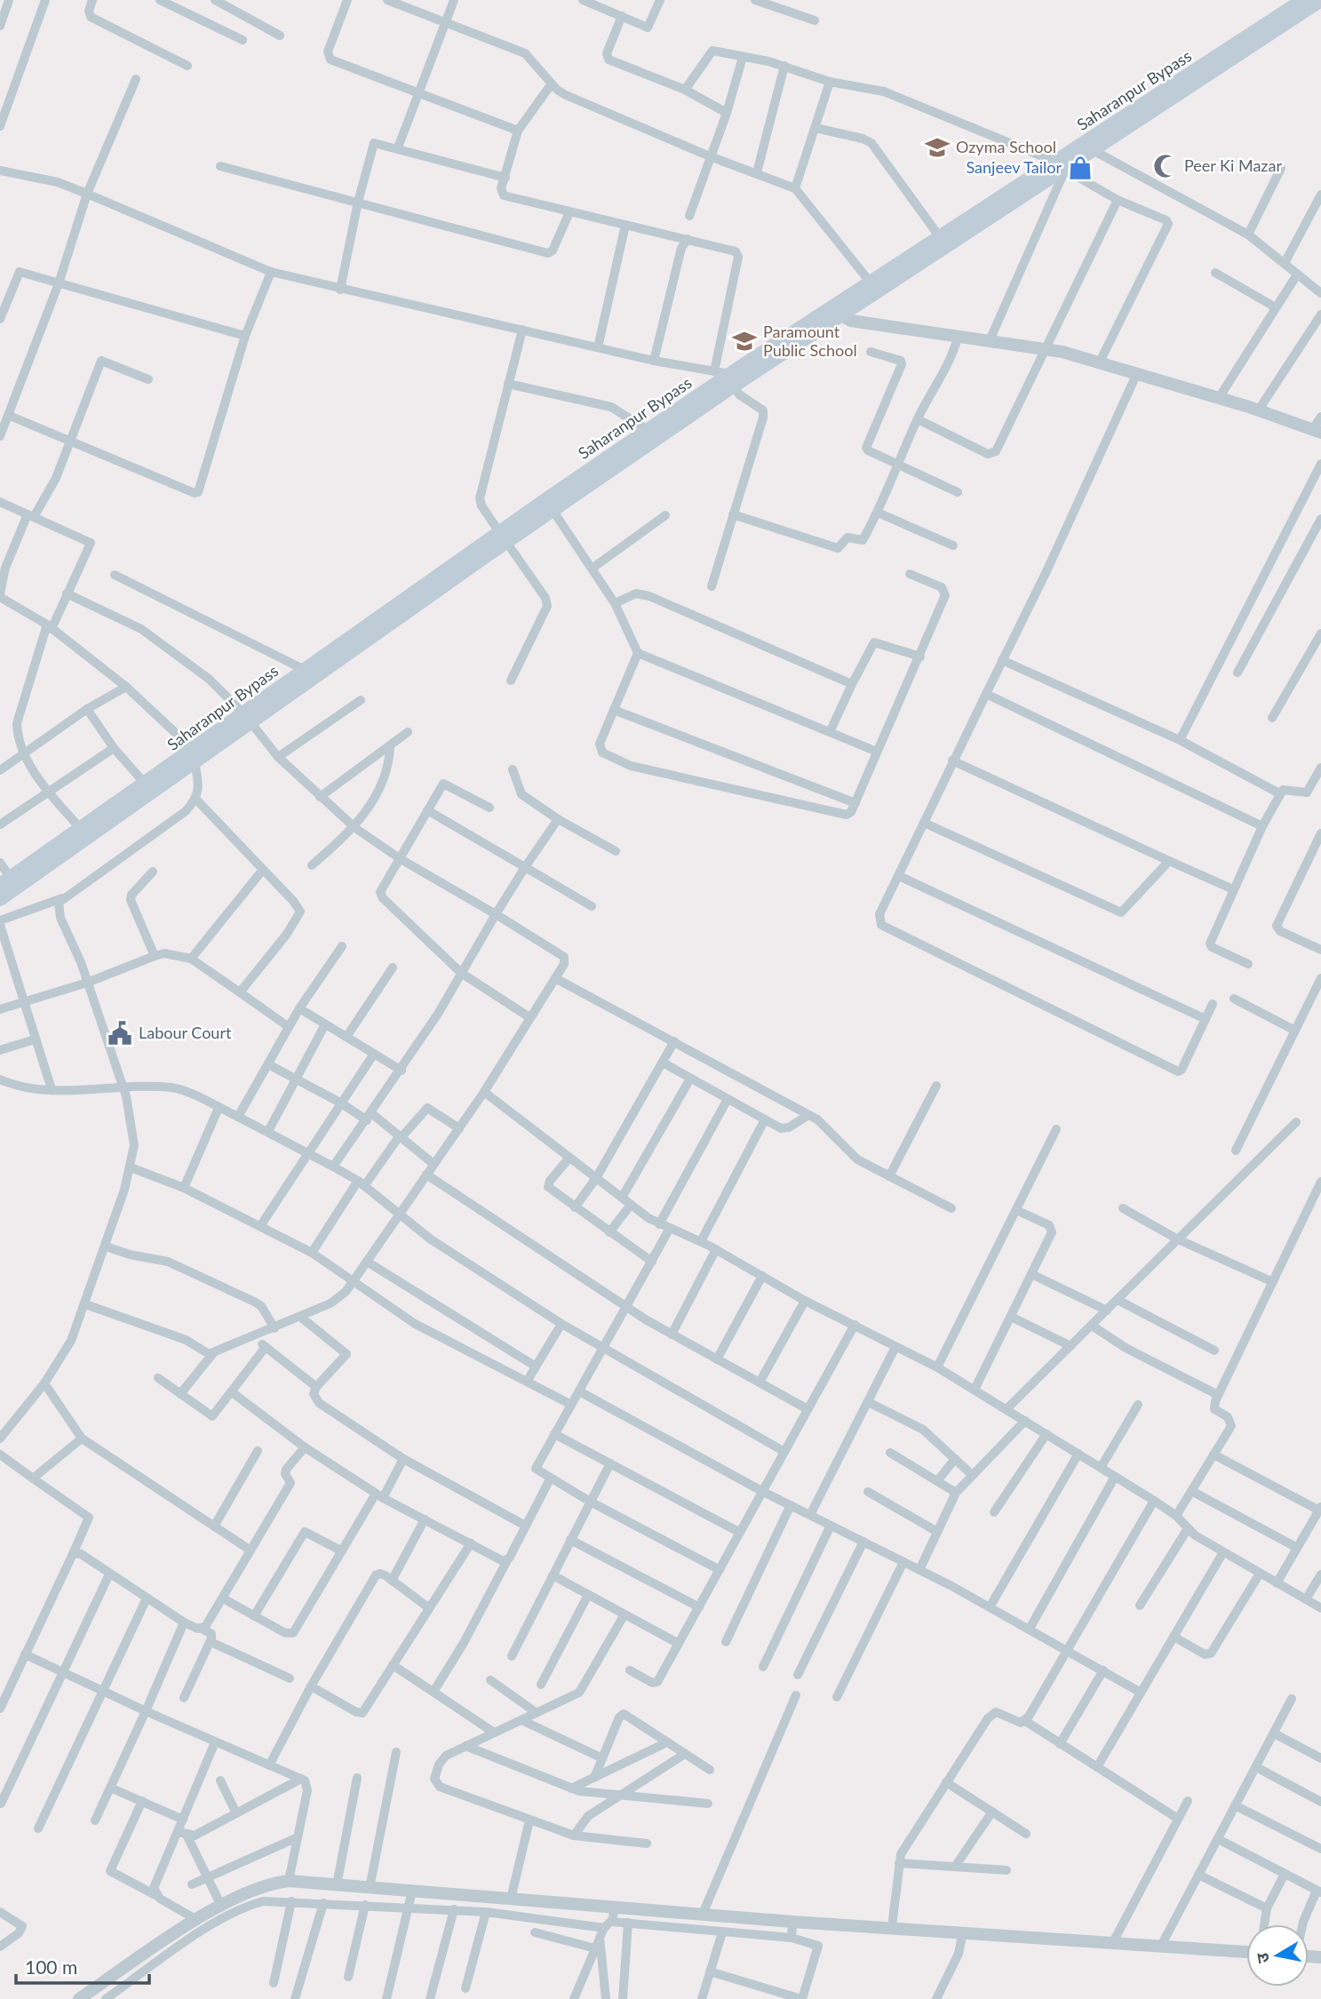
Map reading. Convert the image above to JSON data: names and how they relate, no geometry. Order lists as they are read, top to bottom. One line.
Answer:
{"streets":{"main road":["Saharanpur Bypass"]},"places":{"school or university":["Ozyma School","Paramount Public School"],"mosque":["Peer Ki Mazar"],"shop":["Sanjeev Tailor"],"public building":["Labour Court"]},"scale_bar":"100 m","north":"left"}
